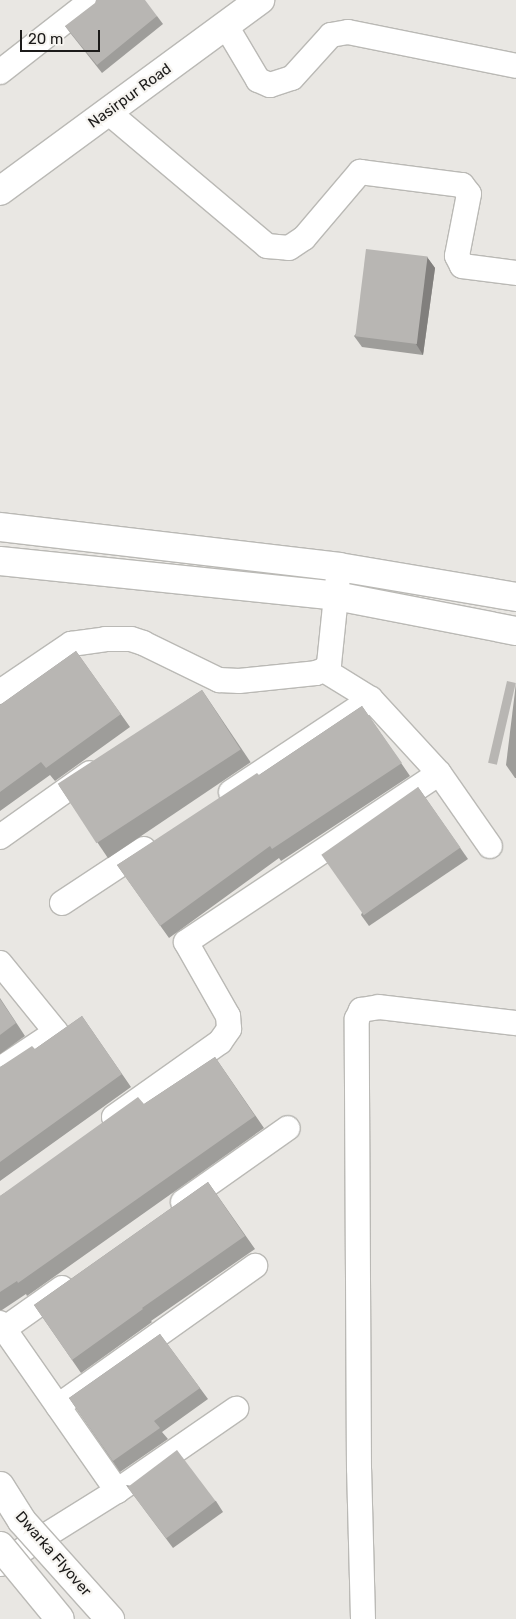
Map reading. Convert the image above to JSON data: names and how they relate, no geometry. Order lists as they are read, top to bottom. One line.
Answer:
{"streets":{"street":["Nasirpur Road","Dwarka Flyover"]},"scale_bar":"20 m"}
